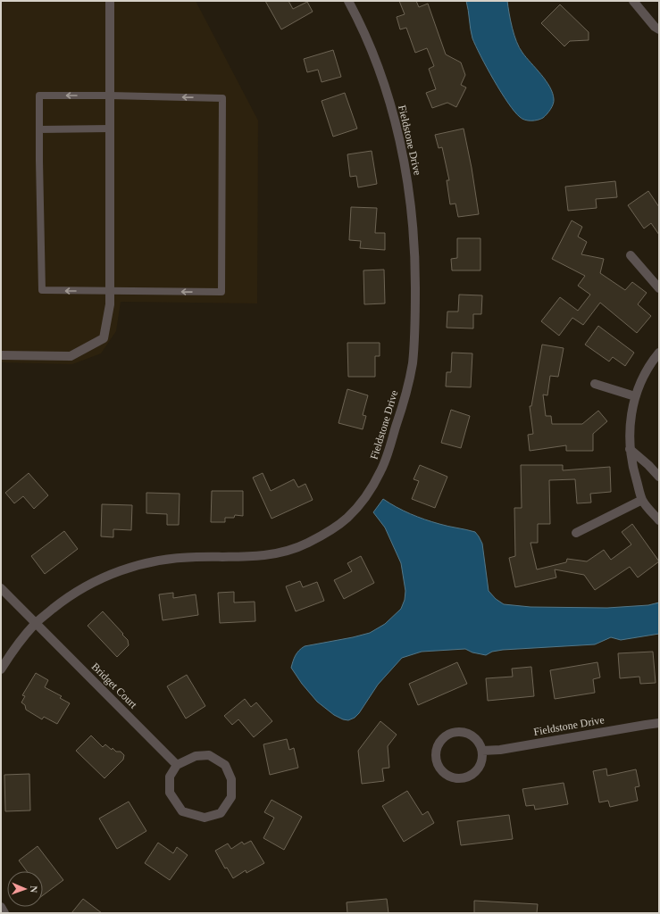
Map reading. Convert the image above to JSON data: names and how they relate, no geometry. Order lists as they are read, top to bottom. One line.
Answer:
{"streets":{"street":["Fieldstone Drive","Bridget Court"]},"crossings":[["Fieldstone Drive","Bridget Court"]],"north":"right"}
